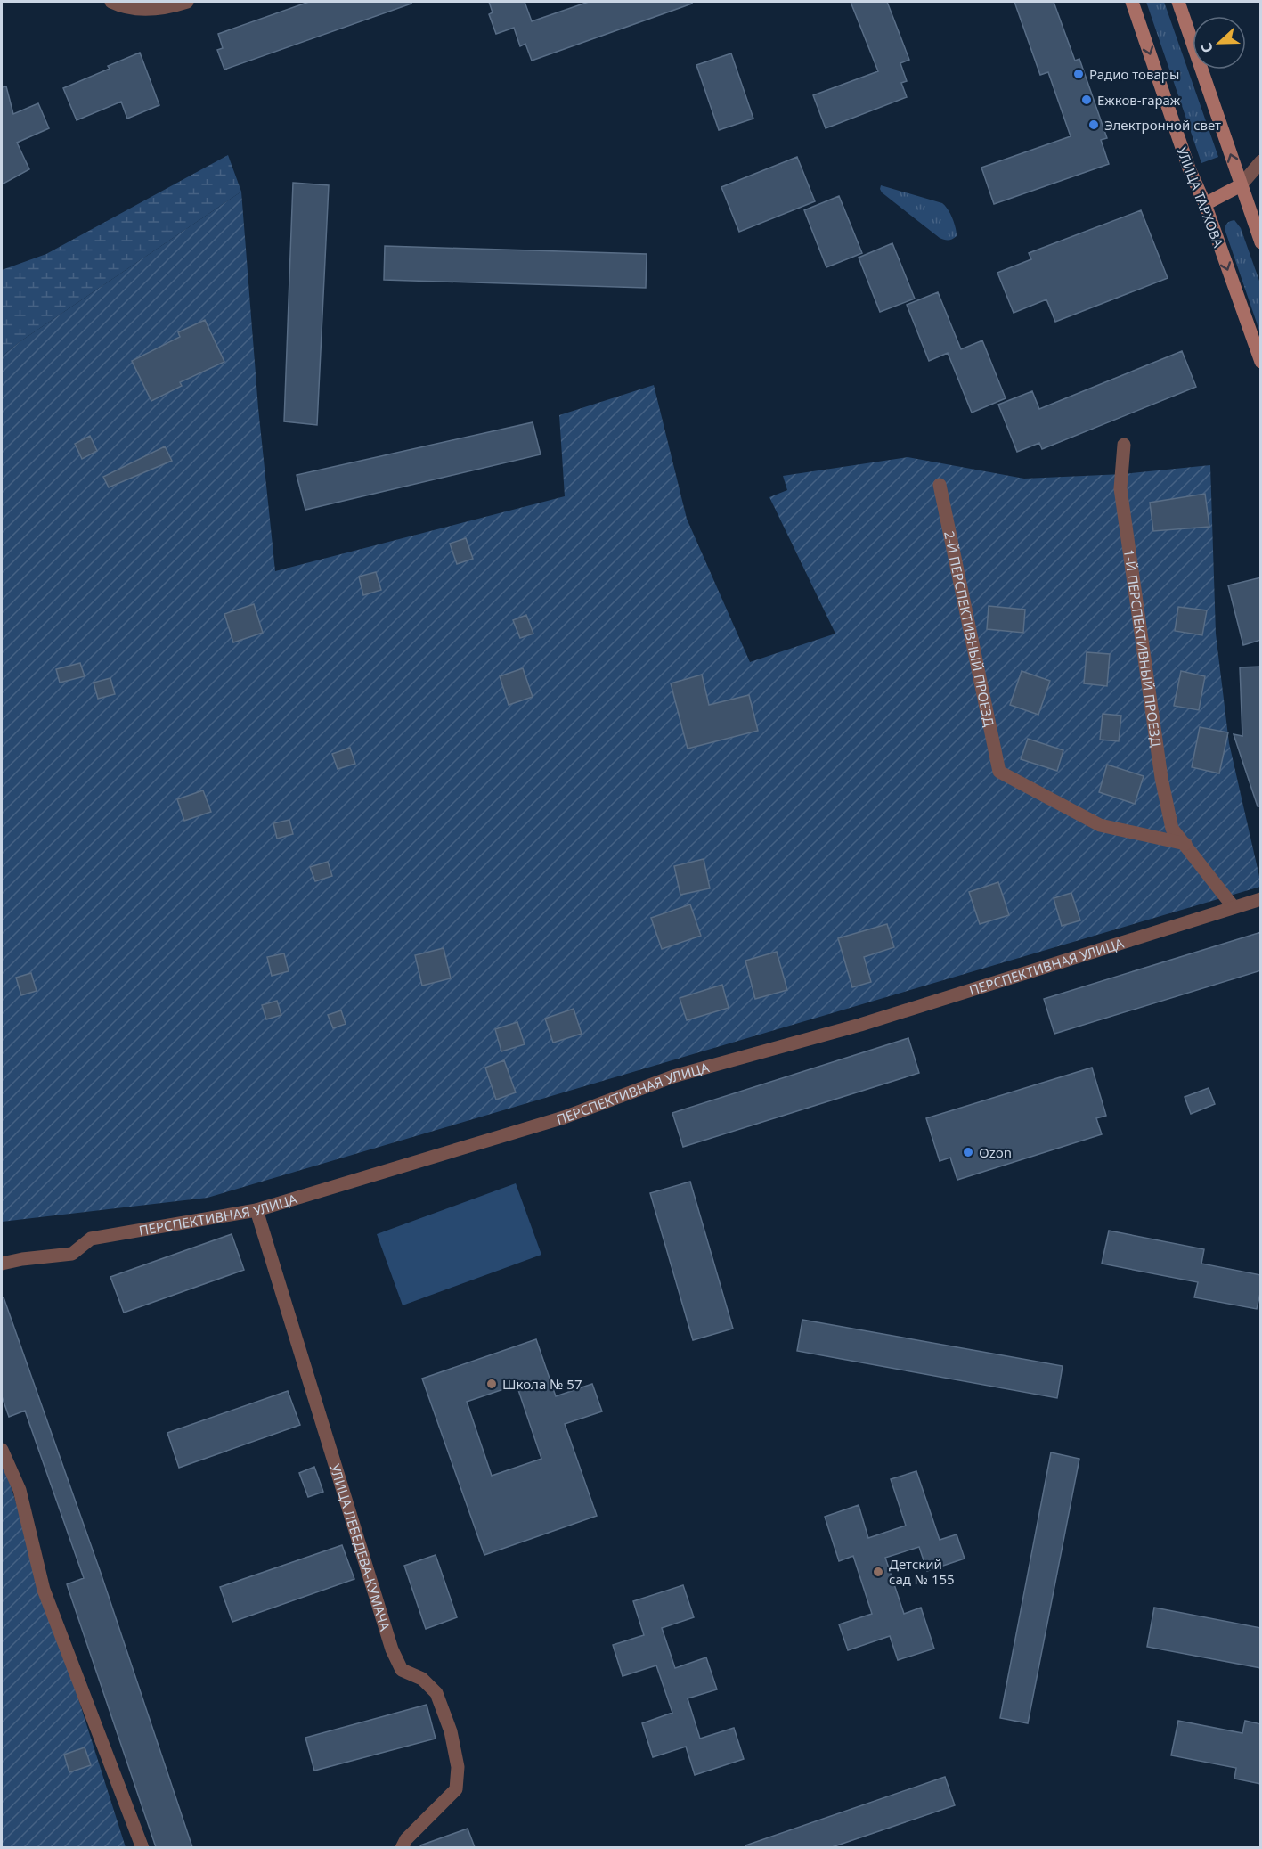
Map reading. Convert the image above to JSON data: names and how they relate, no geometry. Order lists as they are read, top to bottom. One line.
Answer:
{"streets":{"main road":["УЛИЦА ТАРХОВА"],"street":["2-Й ПЕРСПЕКТИВНЫЙ ПРОЕЗД","1-Й ПЕРСПЕКТИВНЫЙ ПРОЕЗД","ПЕРСПЕКТИВНАЯ УЛИЦА","УЛИЦА ЛЕБЕДЕВА-КУМАЧА"]},"crossings":[["2-Й ПЕРСПЕКТИВНЫЙ ПРОЕЗД","1-Й ПЕРСПЕКТИВНЫЙ ПРОЕЗД"],["1-Й ПЕРСПЕКТИВНЫЙ ПРОЕЗД","ПЕРСПЕКТИВНАЯ УЛИЦА"],["ПЕРСПЕКТИВНАЯ УЛИЦА","УЛИЦА ЛЕБЕДЕВА-КУМАЧА"]],"places":["Радио товары","Ежков-гараж","Электронной свет","Ozon","Школа № 57","Детский сад № 155"],"north":"left"}
